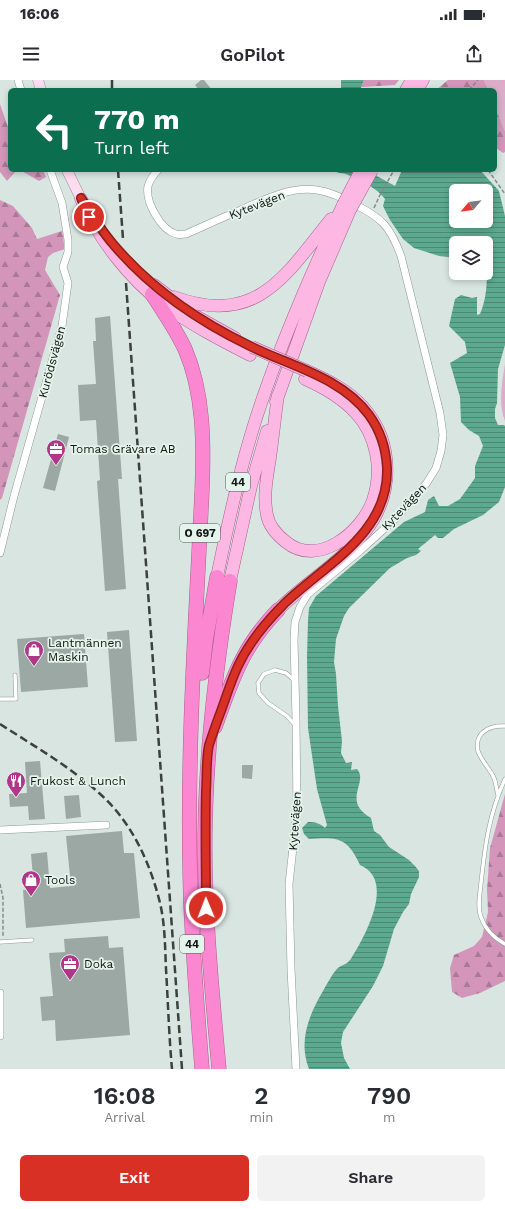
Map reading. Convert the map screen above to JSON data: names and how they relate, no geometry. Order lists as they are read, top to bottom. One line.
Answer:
{"streets":{"highway":["44","O 697"],"street":["Kytevägen","Kurödsvägen"]},"crossings":[["44","O 697"]],"places":{"office":["Tomas Grävare AB","Doka"],"shop":["Lantmännen Maskin","Tools"],"restaurant":["Frukost & Lunch"]},"north":"bottom left","page":{"status":"16:06","header":"GoPilot","turn":["770 m","Turn left"],"eta":["16:08","Arrival","2","min","790","m"],"buttons":["Exit","Share"]}}
